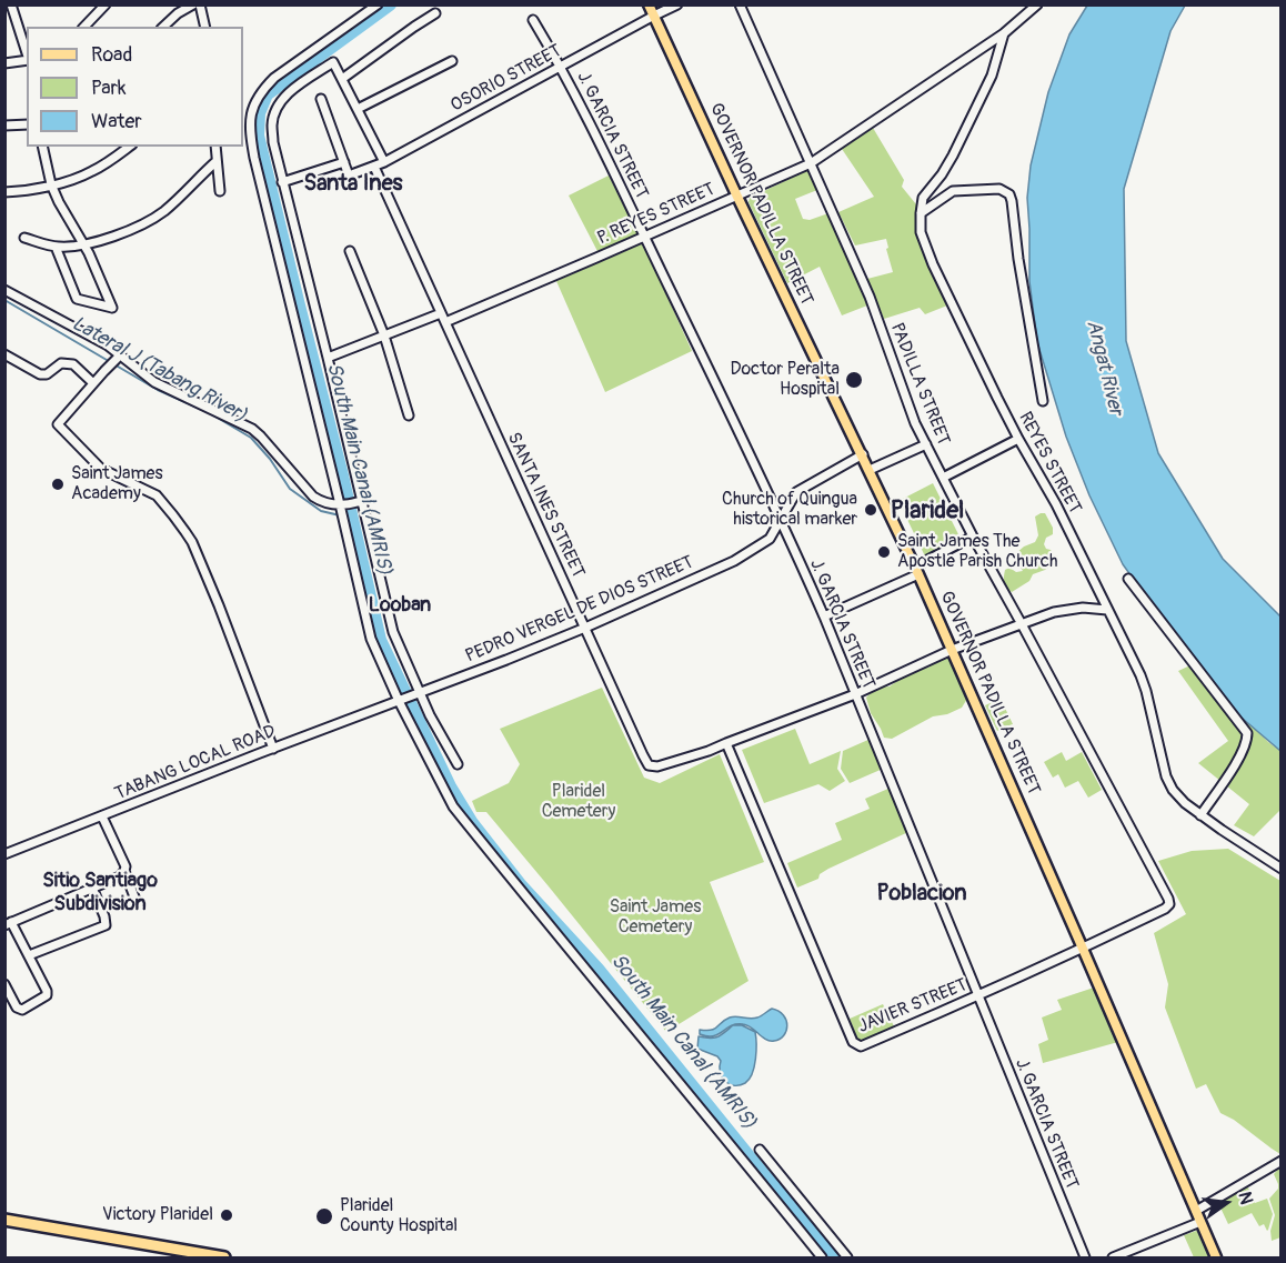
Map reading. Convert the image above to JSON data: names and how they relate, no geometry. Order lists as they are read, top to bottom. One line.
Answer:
{"streets":{"main road":["GOVERNOR PADILLA STREET"],"street":["OSORIO STREET","J. GARCIA STREET","P. REYES STREET","PADILLA STREET","REYES STREET","SANTA INES STREET","PEDRO VERGEL DE DIOS STREET","TABANG LOCAL ROAD","JAVIER STREET"]},"crossings":[["OSORIO STREET","J. GARCIA STREET"],["OSORIO STREET","GOVERNOR PADILLA STREET"],["OSORIO STREET","SANTA INES STREET"],["J. GARCIA STREET","P. REYES STREET"],["J. GARCIA STREET","SANTA INES STREET"],["J. GARCIA STREET","PEDRO VERGEL DE DIOS STREET"],["J. GARCIA STREET","JAVIER STREET"],["GOVERNOR PADILLA STREET","P. REYES STREET"],["GOVERNOR PADILLA STREET","SANTA INES STREET"],["GOVERNOR PADILLA STREET","PEDRO VERGEL DE DIOS STREET"],["GOVERNOR PADILLA STREET","JAVIER STREET"],["P. REYES STREET","PADILLA STREET"],["P. REYES STREET","SANTA INES STREET"],["PADILLA STREET","SANTA INES STREET"],["PADILLA STREET","JAVIER STREET"],["REYES STREET","SANTA INES STREET"],["SANTA INES STREET","PEDRO VERGEL DE DIOS STREET"],["SANTA INES STREET","JAVIER STREET"],["PEDRO VERGEL DE DIOS STREET","TABANG LOCAL ROAD"]],"districts":["Santa Ines","Plaridel","Looban","Sitio Santiago Subdivision","Poblacion"],"water":["Angat River","Lateral J (Tabang River)","South Main Canal (AMRIS)"],"parks":["Plaridel Cemetery","Saint James Cemetery"],"places":["Doctor Peralta Hospital","Saint James Academy","Church of Quingua historical marker","Saint James The Apostle Parish Church","Victory Plaridel","Plaridel County Hospital"],"legend":["Road","Park","Water"],"north":"right"}
